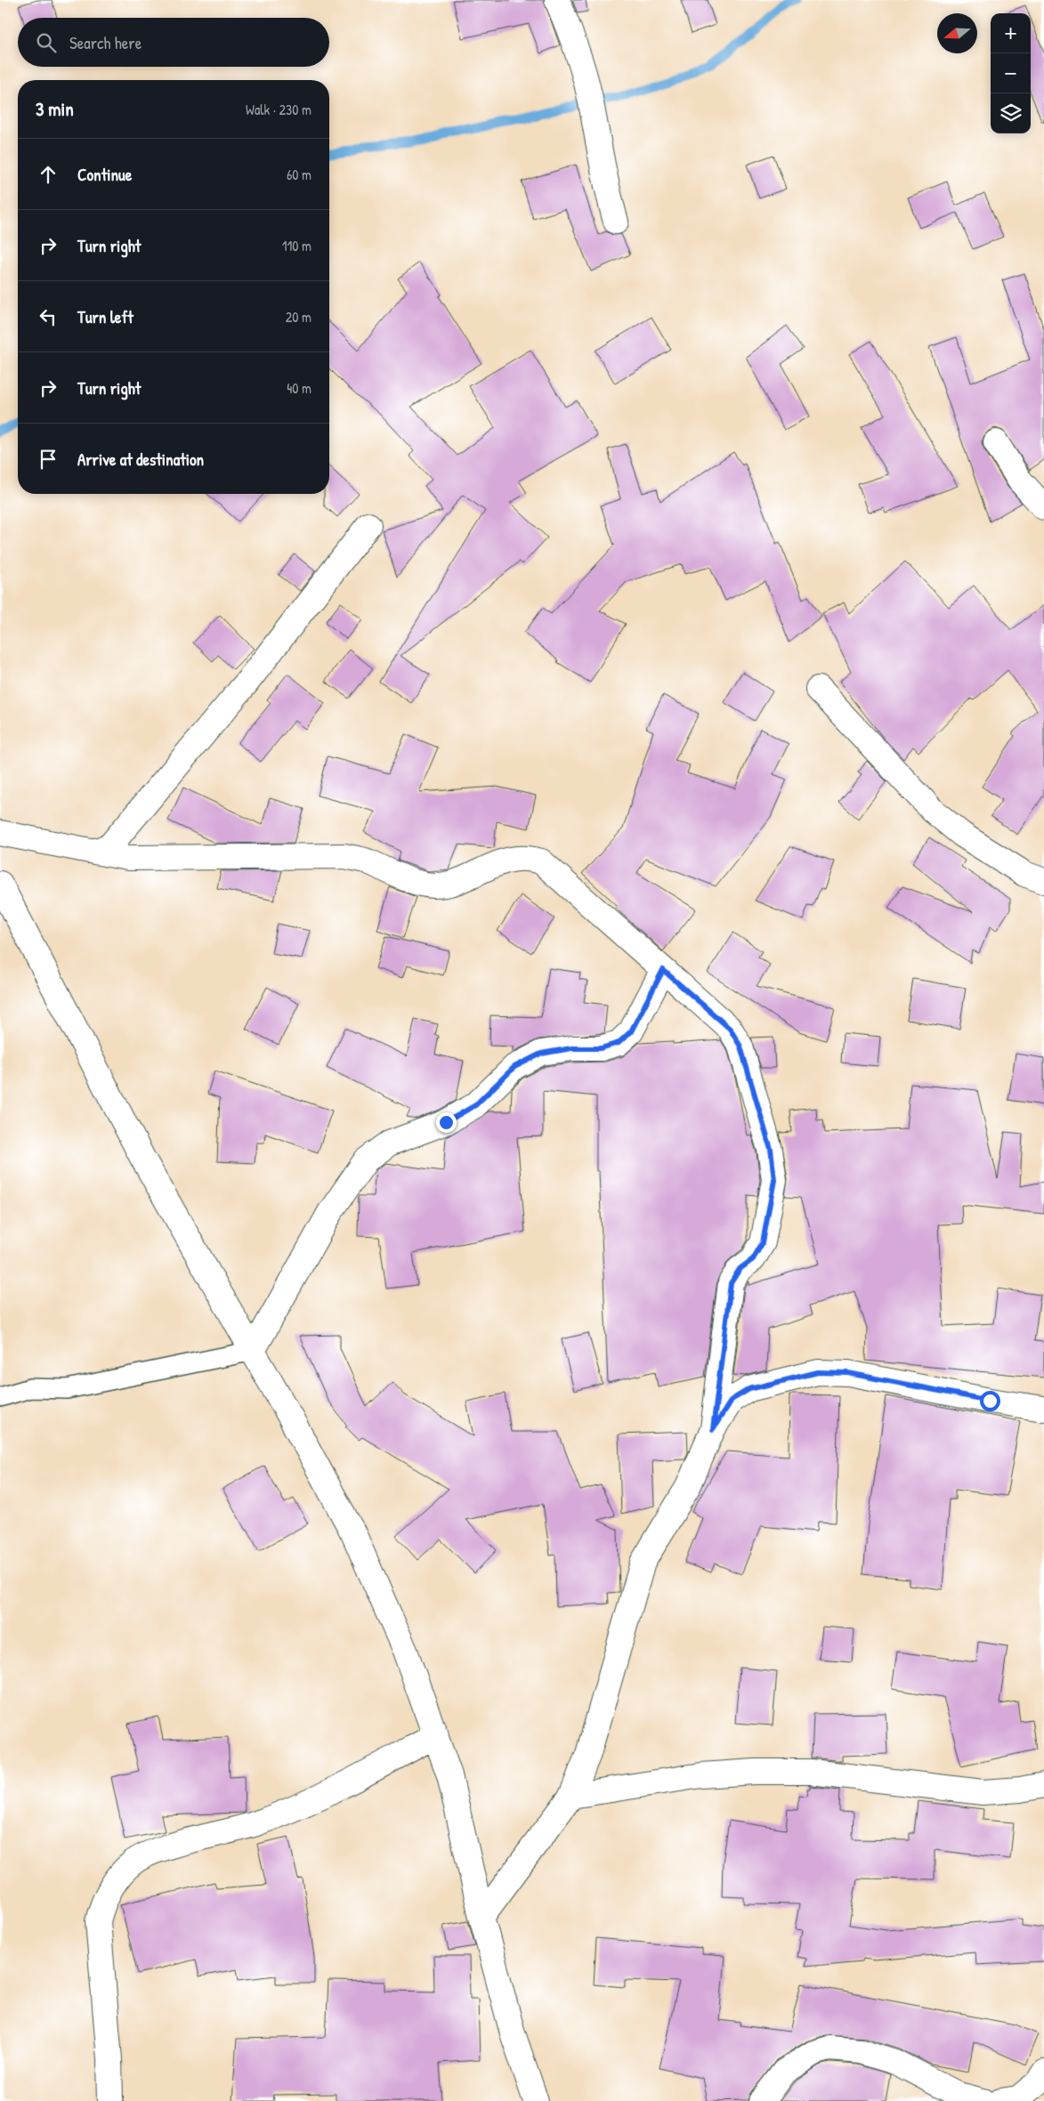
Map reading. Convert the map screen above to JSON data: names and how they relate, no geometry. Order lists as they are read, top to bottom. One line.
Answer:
{"north":"left","page":{"map_buttons":["+","−"],"search":"Search here","heading":["3 min","Walk · 230 m"],"list":[["Continue","60 m"],["Turn right","110 m"],["Turn left","20 m"],["Turn right","40 m"],"Arrive at destination"]}}
